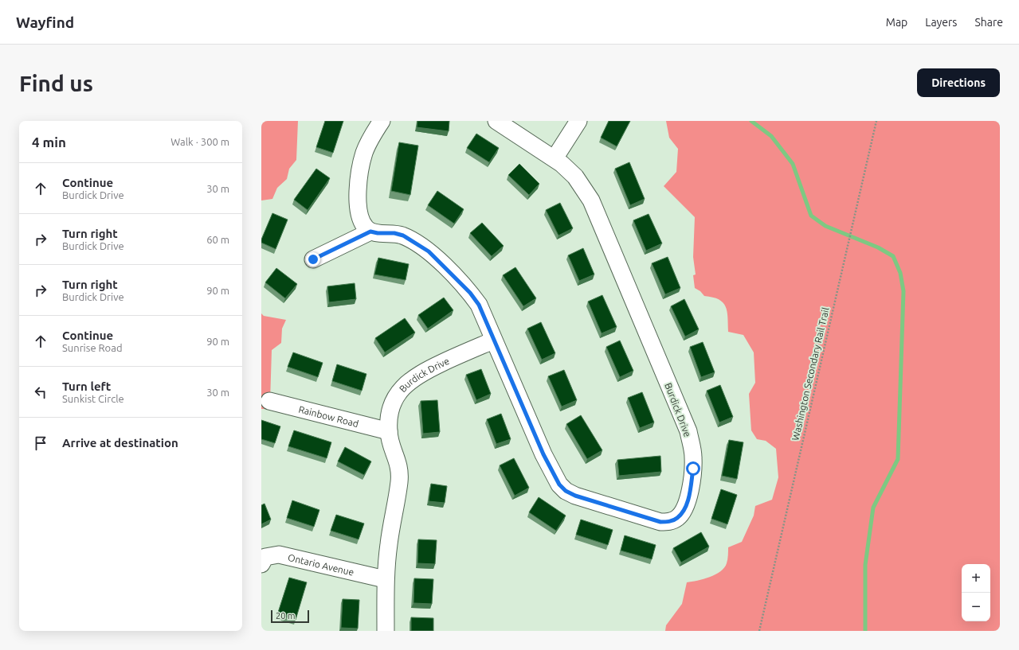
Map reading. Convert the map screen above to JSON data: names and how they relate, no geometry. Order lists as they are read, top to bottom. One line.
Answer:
{"streets":{"street":["Burdick Drive","Rainbow Road","Ontario Avenue"],"path":["Washington Secondary Rail Trail"]},"crossings":[["Burdick Drive","Rainbow Road"],["Burdick Drive","Ontario Avenue"]],"scale_bar":"20 m","page":{"header":"Wayfind","nav":["Map","Layers","Share"],"buttons":"Directions","title":"Find us","heading":["4 min","Walk · 300 m"],"list":[["Continue","Burdick Drive","30 m"],["Turn right","Burdick Drive","60 m"],["Turn right","Burdick Drive","90 m"],["Continue","Sunrise Road","90 m"],["Turn left","Sunkist Circle","30 m"],"Arrive at destination"],"map_buttons":["+","−"],"scale":"20 m"}}
